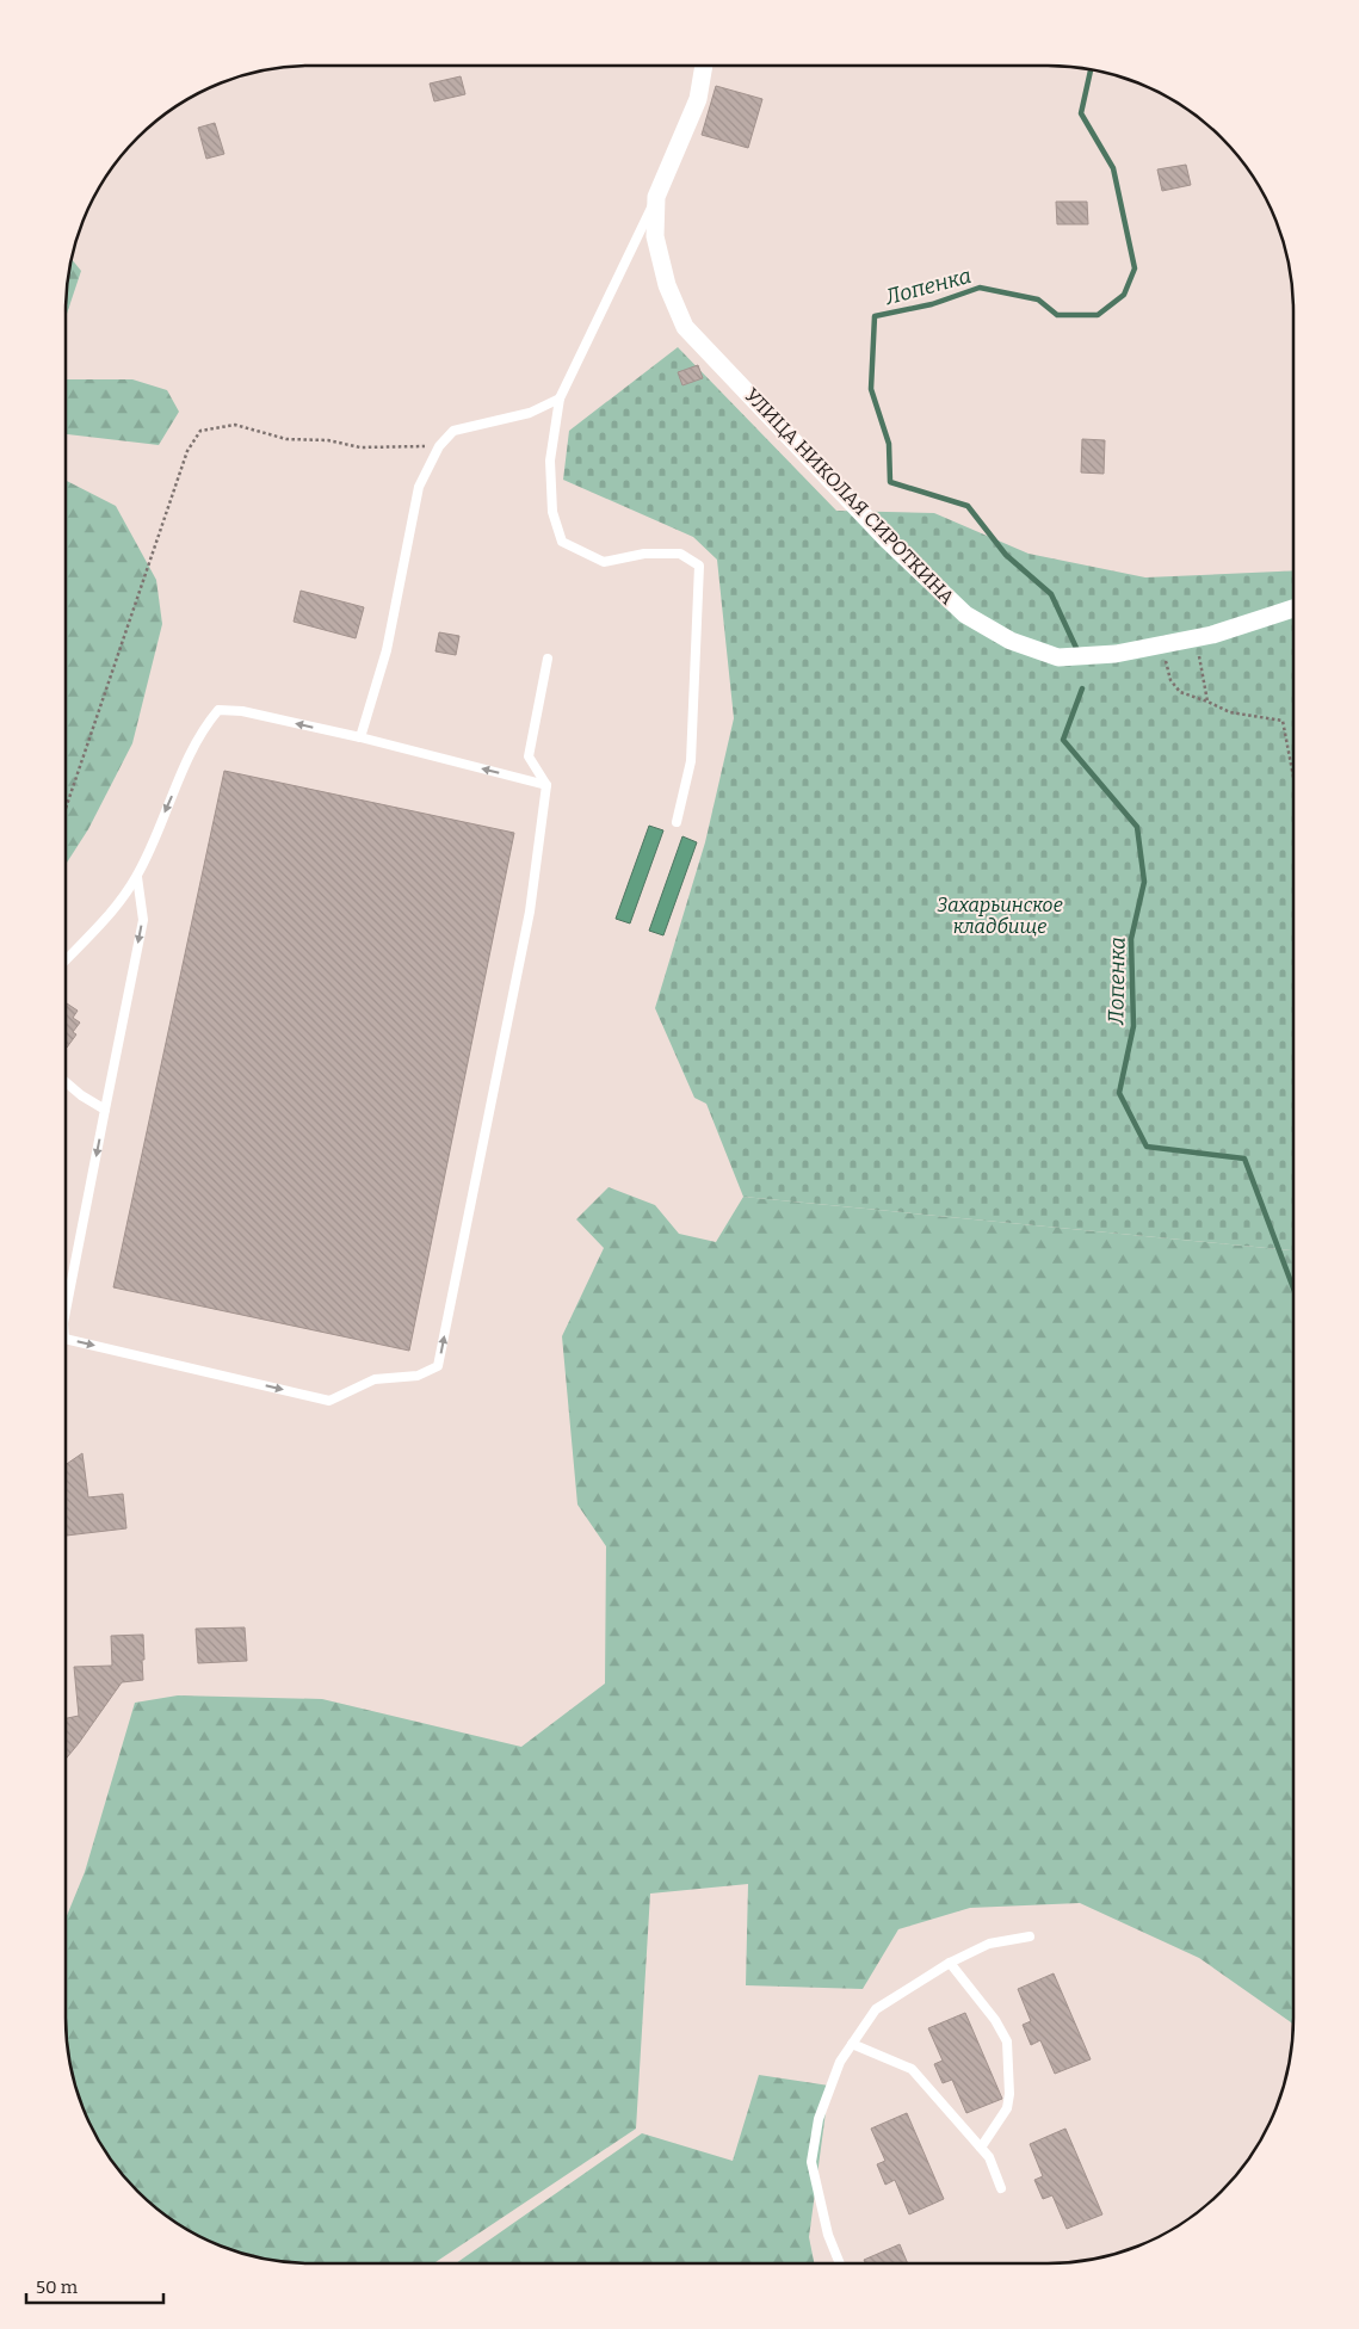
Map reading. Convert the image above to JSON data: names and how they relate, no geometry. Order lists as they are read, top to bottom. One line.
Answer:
{"streets":{"street":["УЛИЦА НИКОЛАЯ СИРОТКИНА"]},"water":["Лопенка"],"parks":["Захарьинское кладбище"],"scale_bar":"50 m"}
